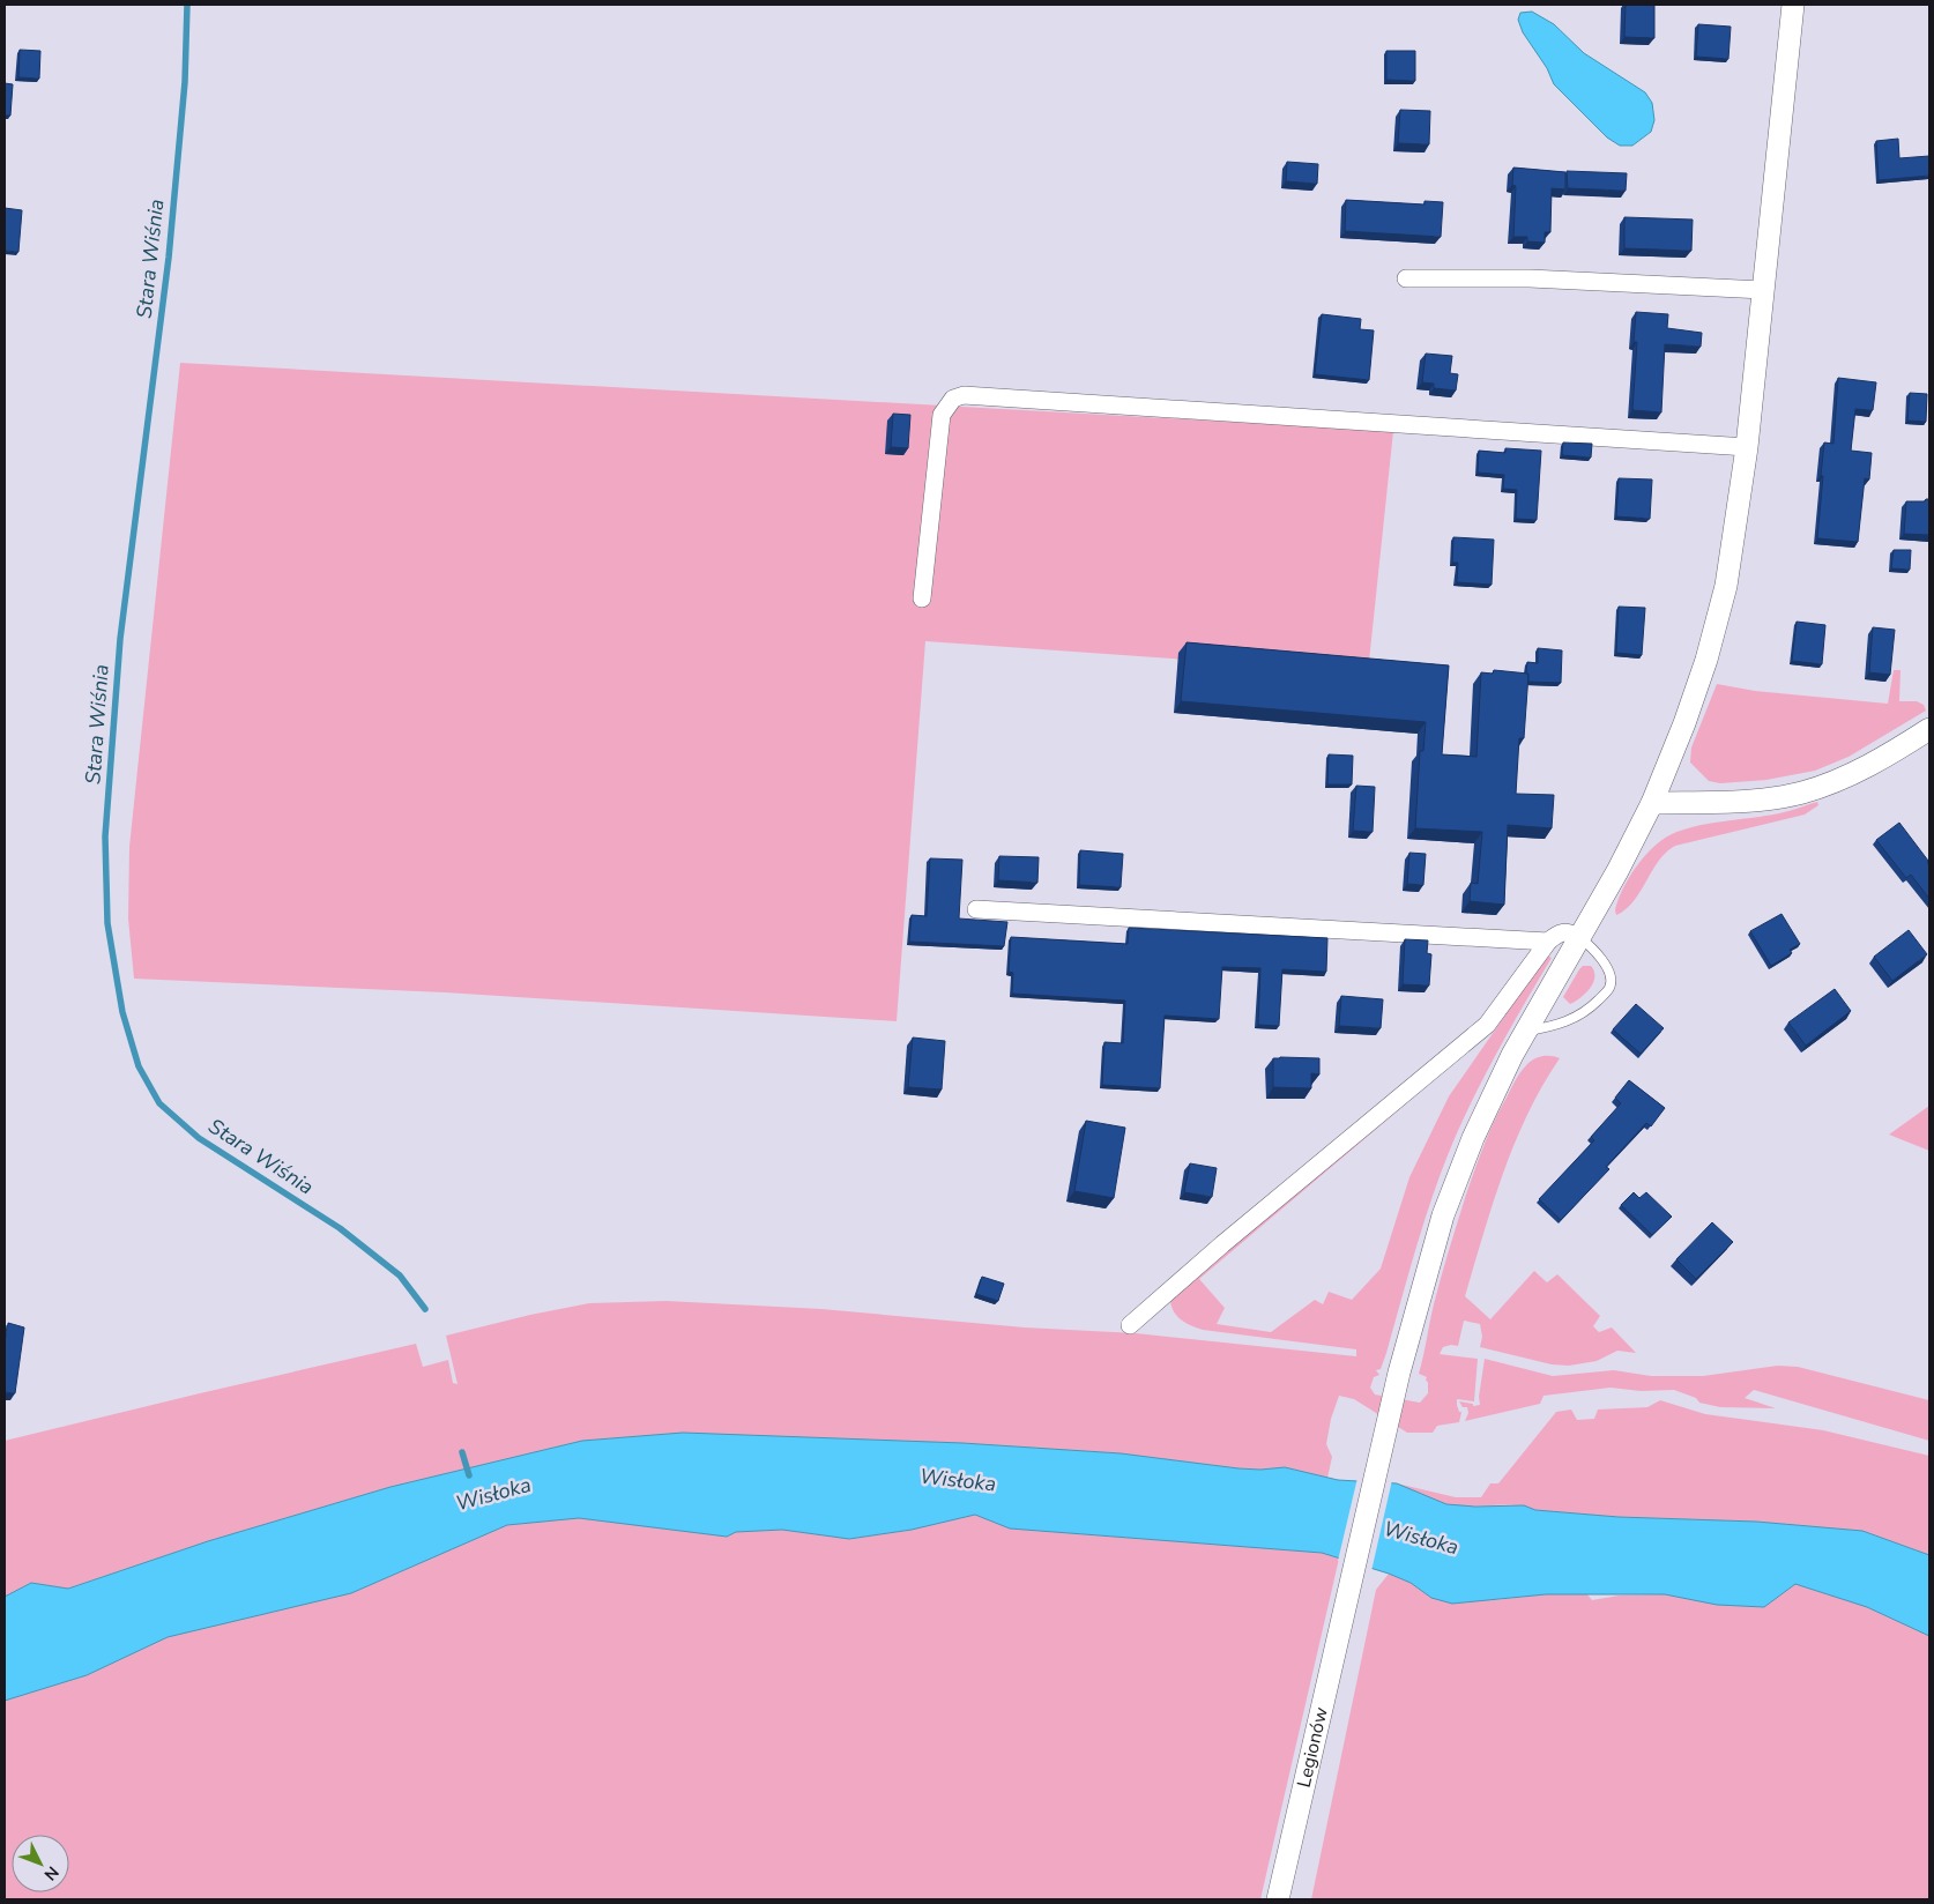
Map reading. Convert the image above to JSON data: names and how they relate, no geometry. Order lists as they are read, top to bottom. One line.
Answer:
{"streets":{"street":["Legionów"]},"water":["Stara Wiśnia","Wisłoka"],"north":"bottom right"}
